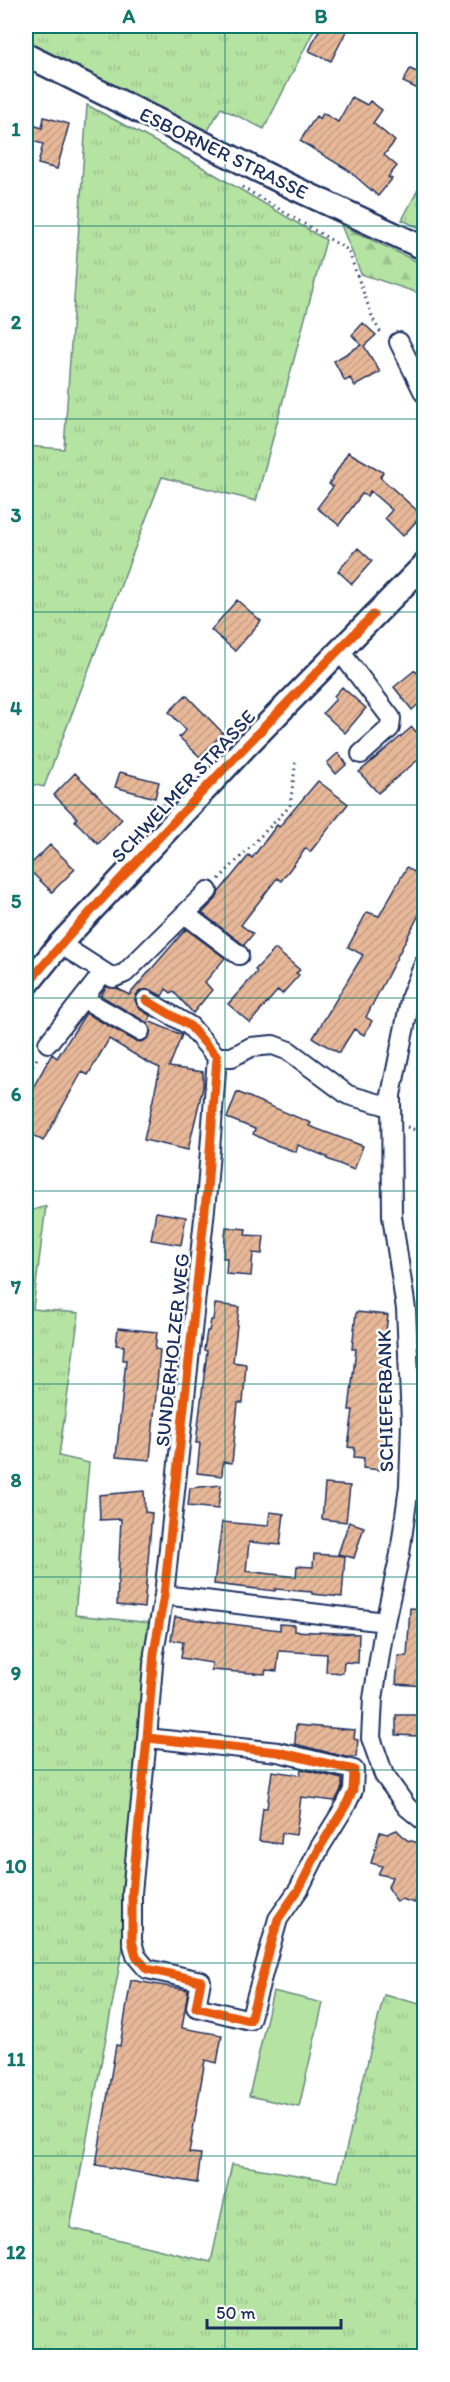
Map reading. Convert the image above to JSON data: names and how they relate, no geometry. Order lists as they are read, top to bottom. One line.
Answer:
{"streets":{"main road":["ESBORNER STRASSE","SCHWELMER STRASSE"],"street":["SUNDERHOLZER WEG","SCHIEFERBANK"]},"scale_bar":"50 m","grid":{"columns":["A","B"],"rows":["1","2","3","4","5","6","7","8","9","10","11","12"]}}
